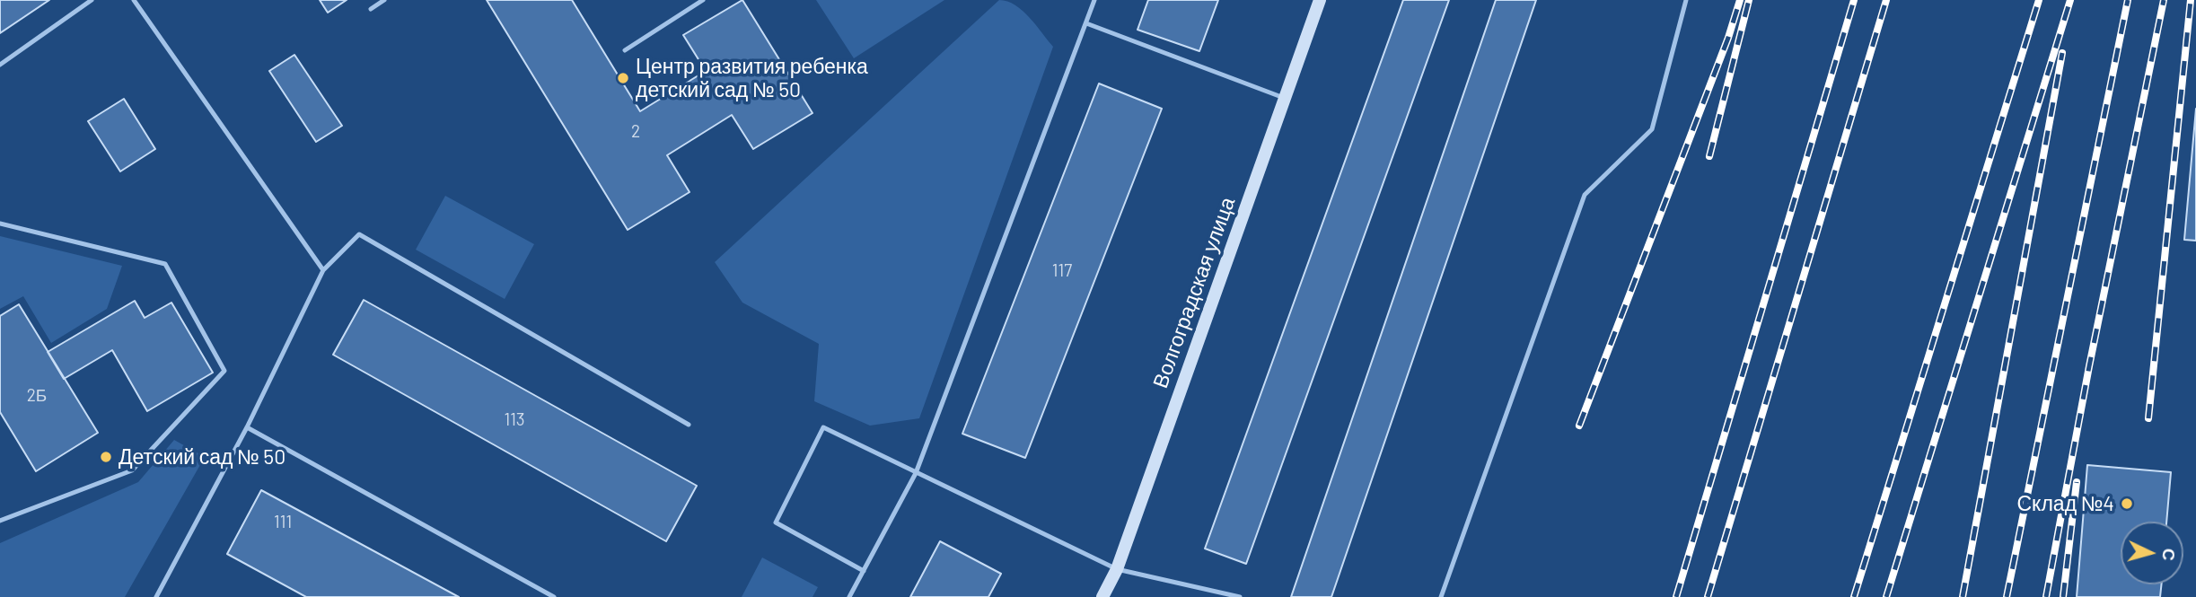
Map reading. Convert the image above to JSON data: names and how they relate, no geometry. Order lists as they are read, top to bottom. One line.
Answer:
{"streets":{"street":["Волгоградская улица"]},"places":["Центр развития ребенка детский сад № 50","Детский сад № 50","Склад №4"],"house_numbers":["2","117","2Б","113","111"],"north":"right"}
